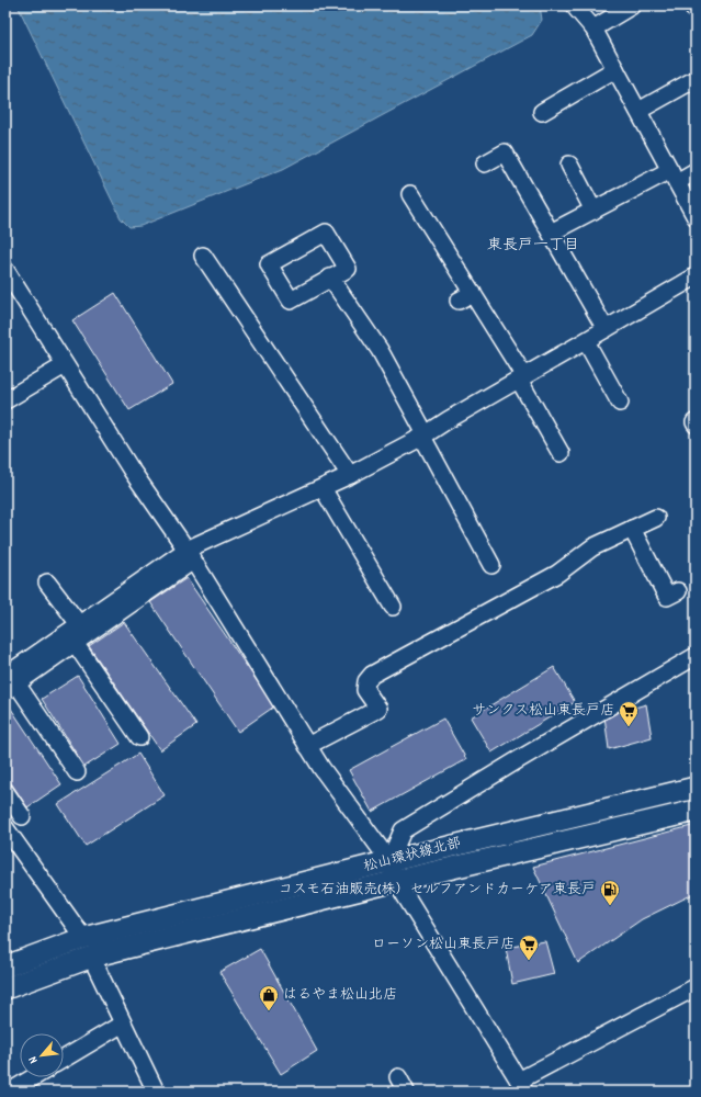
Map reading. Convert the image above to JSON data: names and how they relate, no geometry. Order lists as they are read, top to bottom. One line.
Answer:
{"streets":{"street":["松山環状線北部"]},"districts":["東長戸一丁目"],"places":{"supermarket":["サンクス松山東長戸店","ローソン松山東長戸店"],"fuel station":["コスモ石油販売(株）セルフアンドカーケア東長戸"],"shop":["はるやま松山北店"]},"north":"bottom left"}
